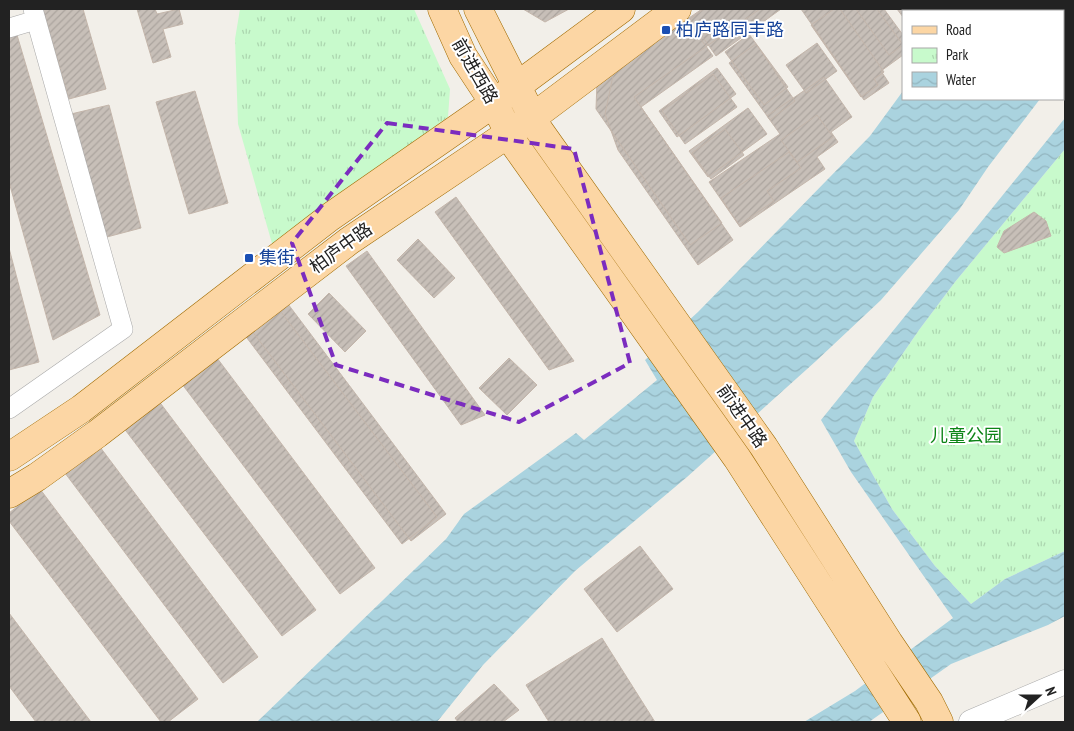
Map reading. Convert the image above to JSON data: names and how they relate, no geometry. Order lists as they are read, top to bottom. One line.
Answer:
{"streets":{"main road":["前进西路","柏庐中路","前进中路"]},"crossings":[["前进西路","柏庐中路"],["前进西路","前进中路"],["柏庐中路","前进中路"]],"parks":["儿童公园"],"places":{"transit":["柏庐路同丰路","集街"]},"legend":["Road","Park","Water"],"north":"right"}
